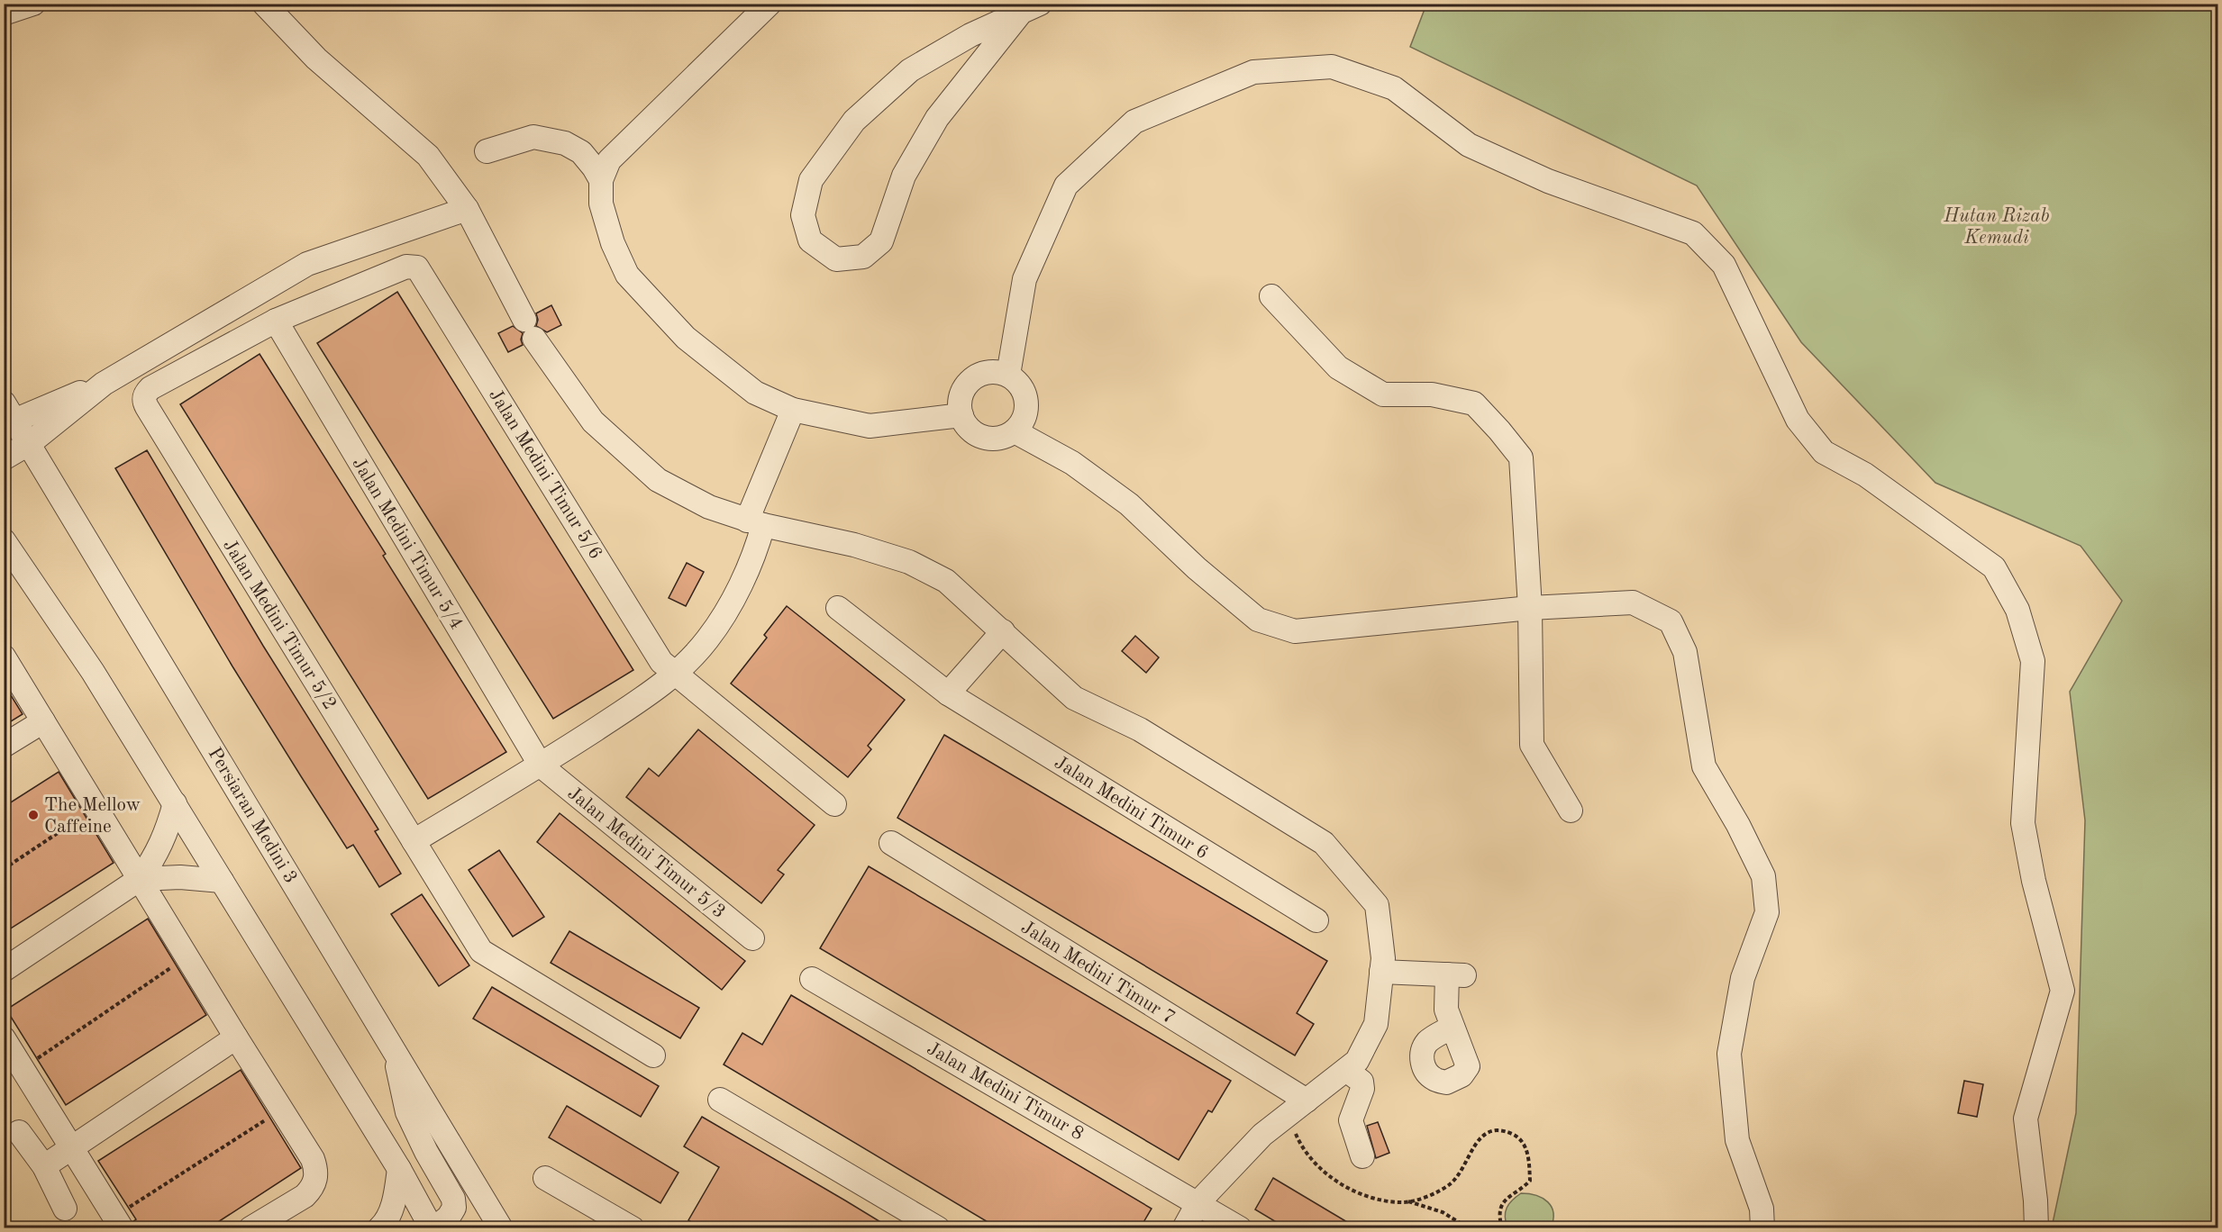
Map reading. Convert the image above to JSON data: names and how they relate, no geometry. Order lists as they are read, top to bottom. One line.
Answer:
{"streets":{"street":["Jalan Medini Timur 5/6","Jalan Medini Timur 5/4","Jalan Medini Timur 5/2","Jalan Medini Timur 6","Persiaran Medini 3","Jalan Medini Timur 5/3","Jalan Medini Timur 7","Jalan Medini Timur 8"]},"crossings":[["Jalan Medini Timur 5/6","Jalan Medini Timur 5/4"],["Jalan Medini Timur 5/6","Jalan Medini Timur 5/2"],["Jalan Medini Timur 5/4","Jalan Medini Timur 5/2"],["Jalan Medini Timur 5/4","Jalan Medini Timur 5/3"]],"parks":["Hutan Rizab Kemudi"],"places":["The Mellow Caffeine"]}
